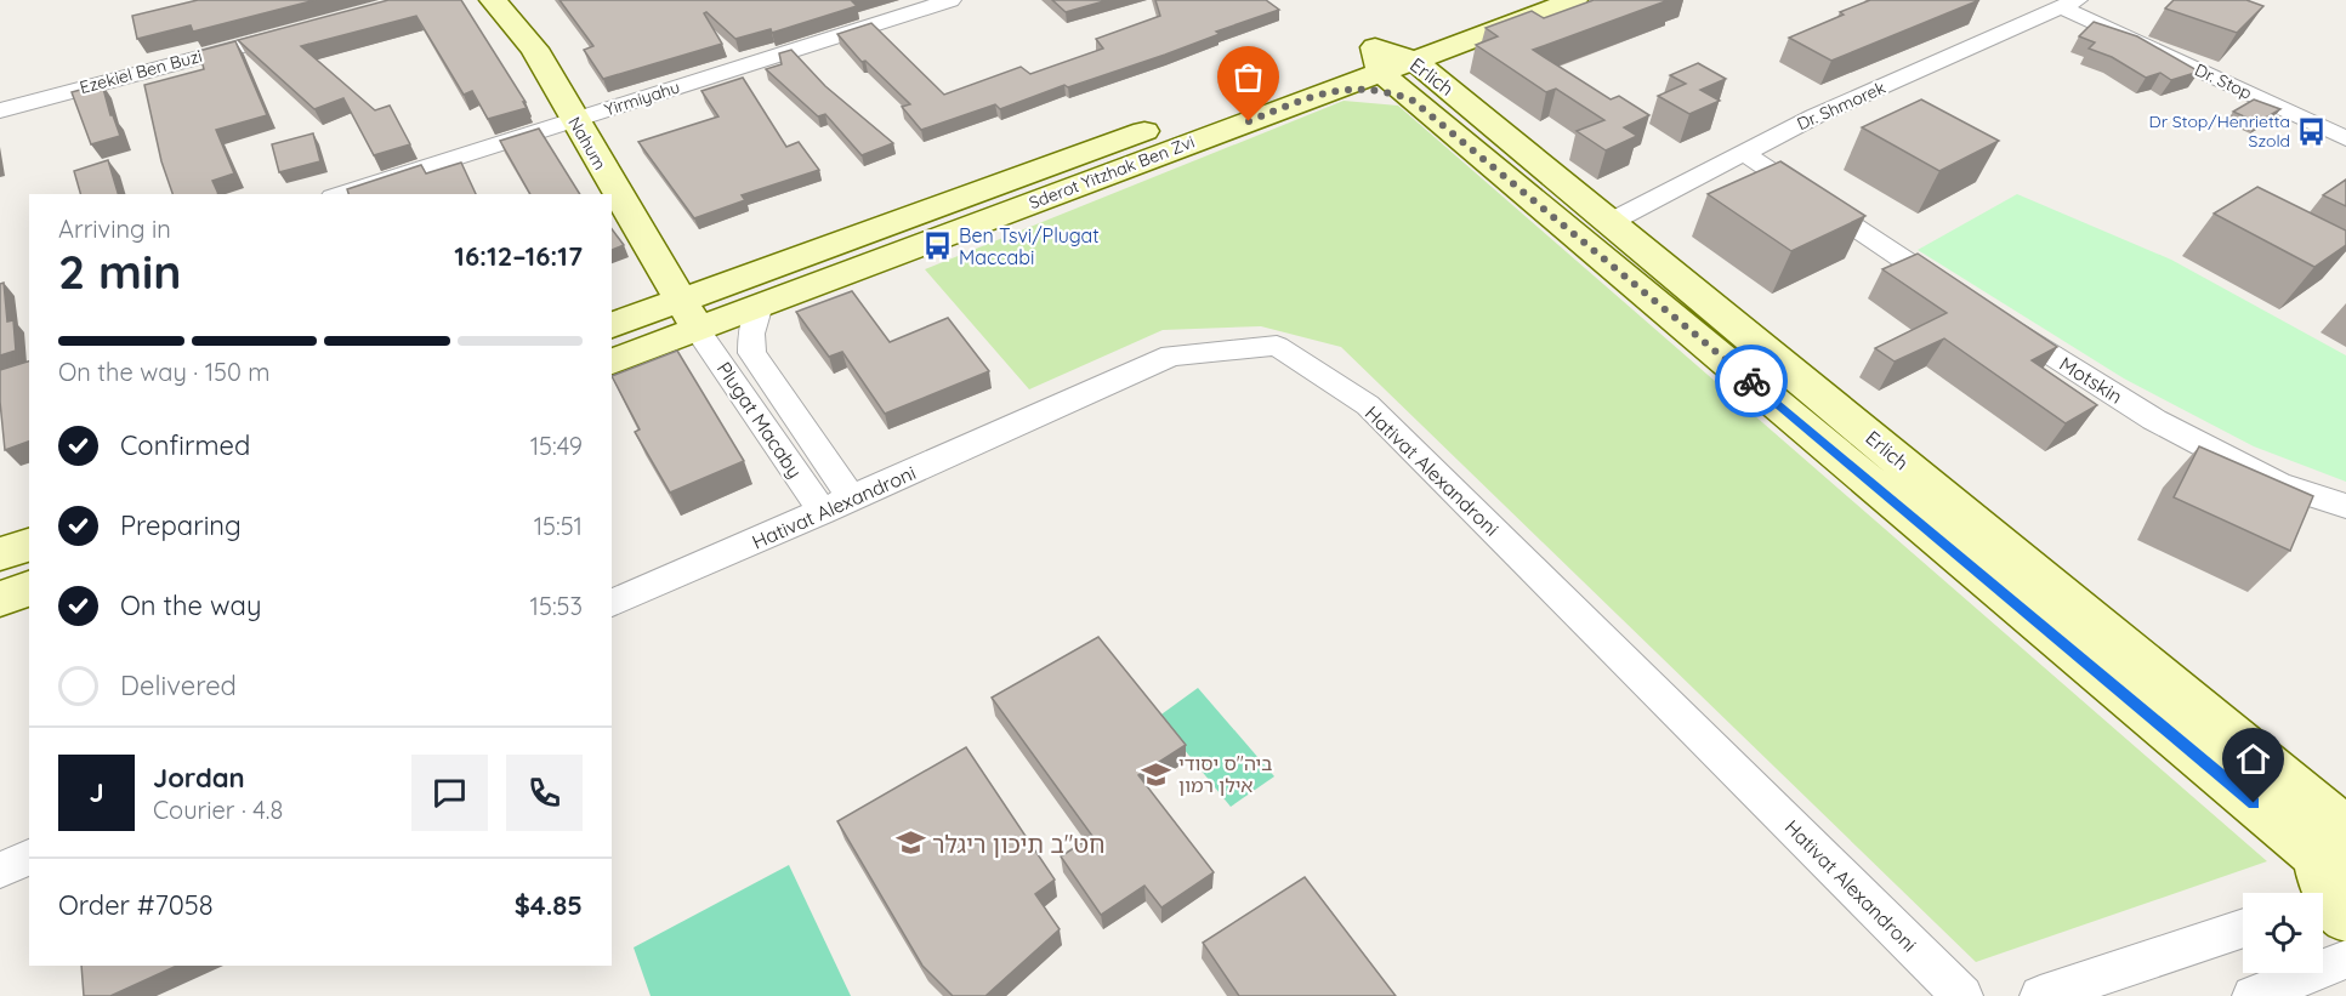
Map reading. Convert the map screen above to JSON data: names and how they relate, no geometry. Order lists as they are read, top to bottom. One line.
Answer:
{"streets":{"street":["Ezekiel Ben Buzi","Erlich","Dr. Stop","Yirmiyahu","Dr. Shmorek","Nahum","Sderot Yitzhak Ben Zvi","Motskin","Plugat Macaby","Hativat Alexandroni"]},"crossings":[["Erlich","Dr. Shmorek"],["Erlich","Sderot Yitzhak Ben Zvi"],["Dr. Stop","Dr. Shmorek"],["Yirmiyahu","Nahum"],["Nahum","Sderot Yitzhak Ben Zvi"],["Nahum","Plugat Macaby"],["Sderot Yitzhak Ben Zvi","Plugat Macaby"],["Plugat Macaby","Hativat Alexandroni"]],"places":{"bus stop":["Dr Stop/Henrietta Szold","Ben Tsvi/Plugat Maccabi"],"school or university":["ביה\"ס יסודי אילן רמון","חט\"ב תיכון ריגלר"]},"page":{"heading":["2 min","Arriving in","16:12–16:17"],"panel":["Jordan","Courier · 4.8","Order #7058","$4.85"],"bar":"On the way · 150 m","list":[["Confirmed","15:49"],["Preparing","15:51"],["On the way","15:53"],"Delivered"],"round":"J"}}
